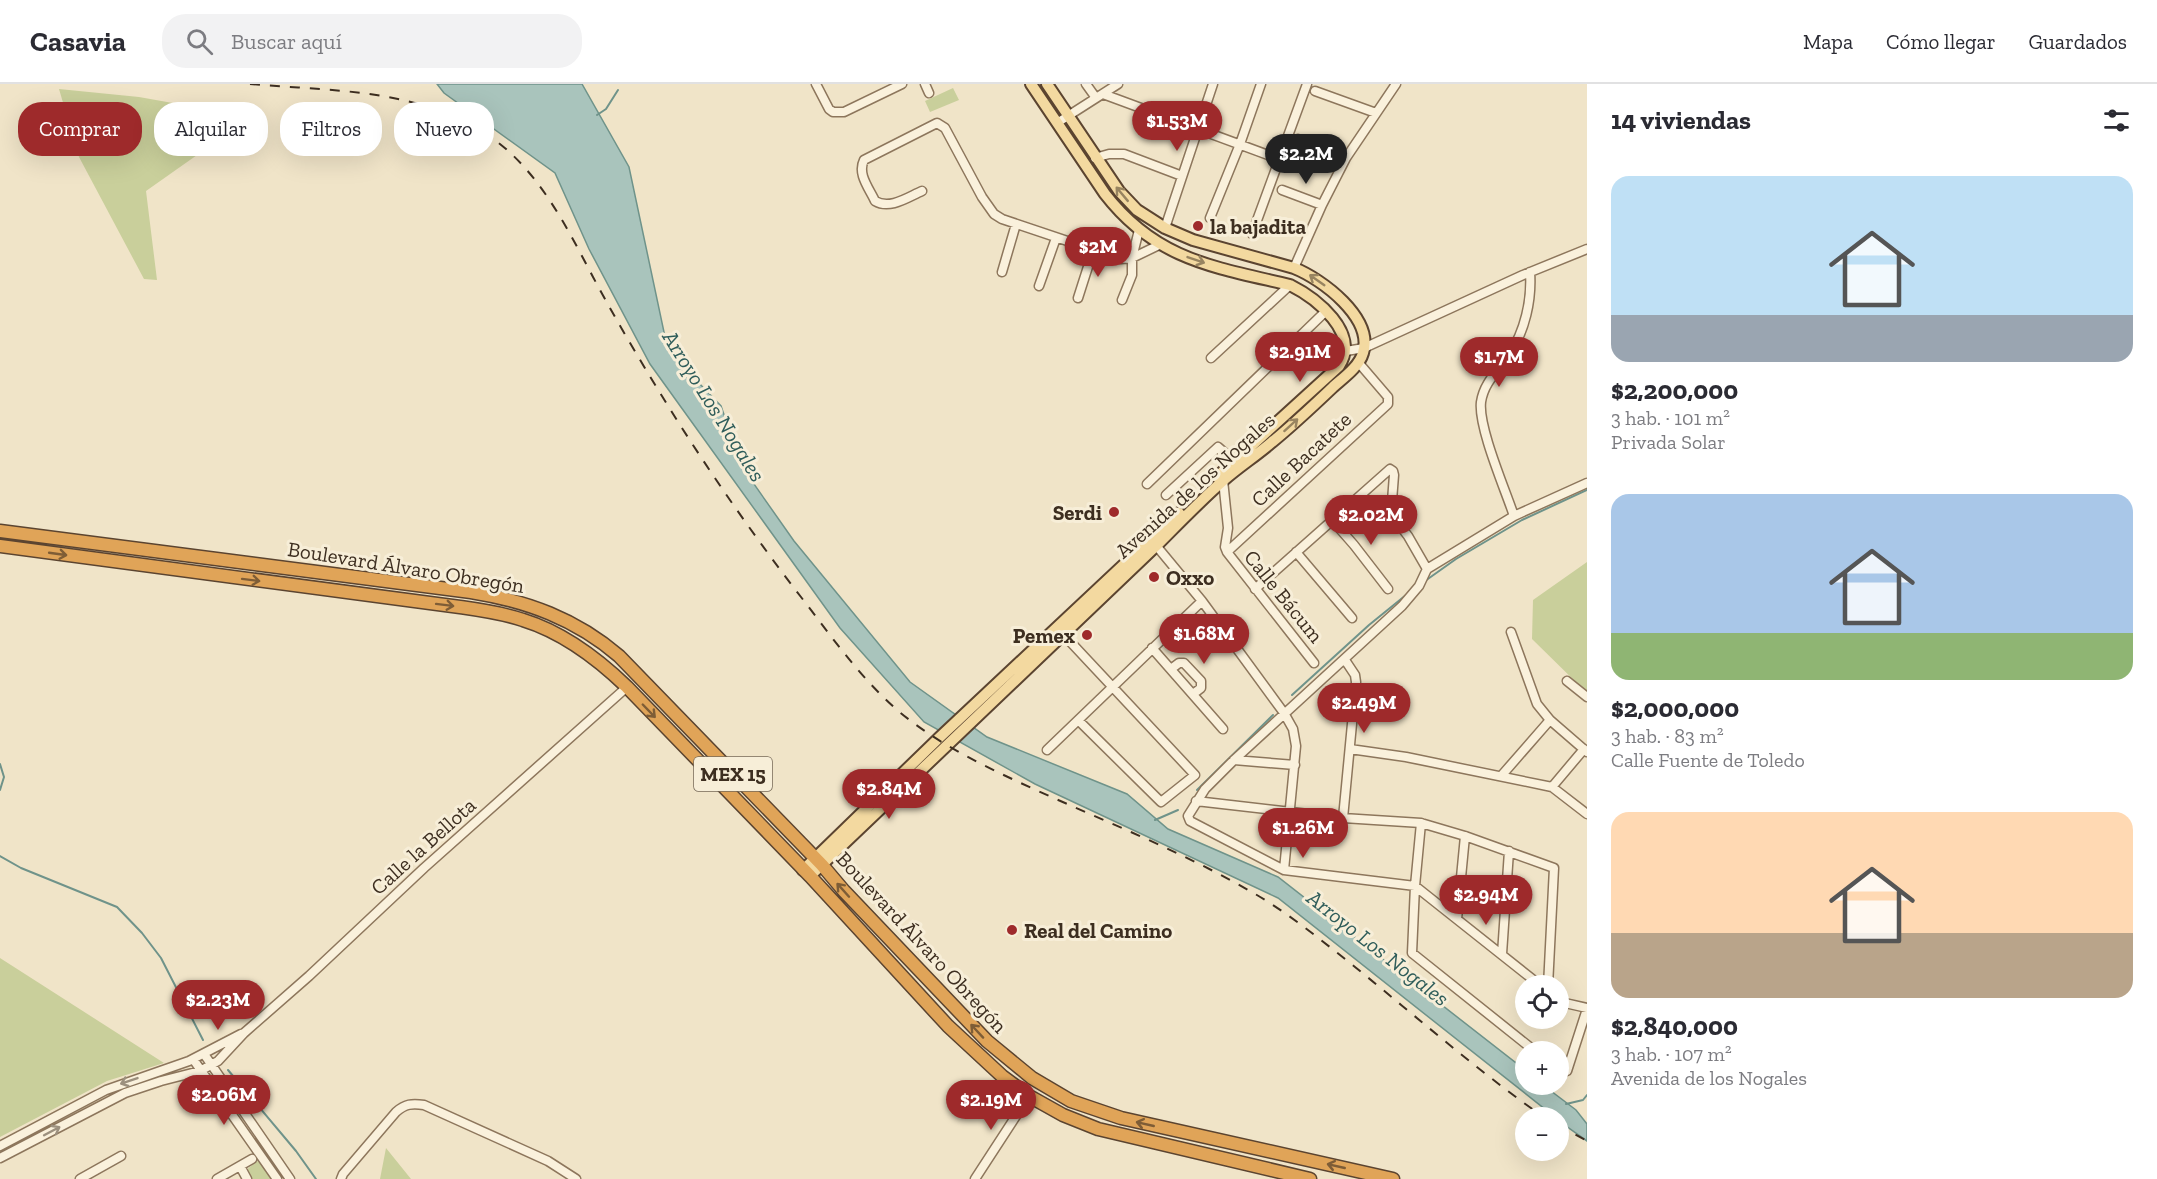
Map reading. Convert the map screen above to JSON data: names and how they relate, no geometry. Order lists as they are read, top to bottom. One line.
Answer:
{"streets":{"highway":["Boulevard Álvaro Obregón","MEX 15"],"main road":["Avenida de los Nogales"],"street":["Calle Bacatete","Calle Bácum","Calle la Bellota"]},"crossings":[["Calle Bacatete","Avenida de los Nogales"],["Calle Bacatete","Calle Bácum"],["Avenida de los Nogales","Boulevard Álvaro Obregón"],["Avenida de los Nogales","Calle Bácum"],["Boulevard Álvaro Obregón","Calle la Bellota"]],"water":["Arroyo Los Nogales"],"places":["la bajadita","Serdi","Oxxo","Pemex","Real del Camino"],"page":{"header":"Casavia","search":"Buscar aquí","nav":["Mapa","Cómo llegar","Guardados"],"heading":"14 viviendas","price":["$1.53M","$2.2M","$2M","$2.91M","$1.7M","$2.02M","$1.68M","$2.49M","$2.84M","$1.26M","$2.94M","$2.23M","$2.06M","$2.19M"],"chip":["Comprar","Alquilar","Filtros","Nuevo"],"list":[{"name":"$2,200,000","note":"3 hab. · 101 m² · Privada Solar"},{"name":"$2,000,000","note":"3 hab. · 83 m² · Calle Fuente de Toledo"},{"name":"$2,840,000","note":"3 hab. · 107 m² · Avenida de los Nogales"}],"map_buttons":["+","−"]}}
